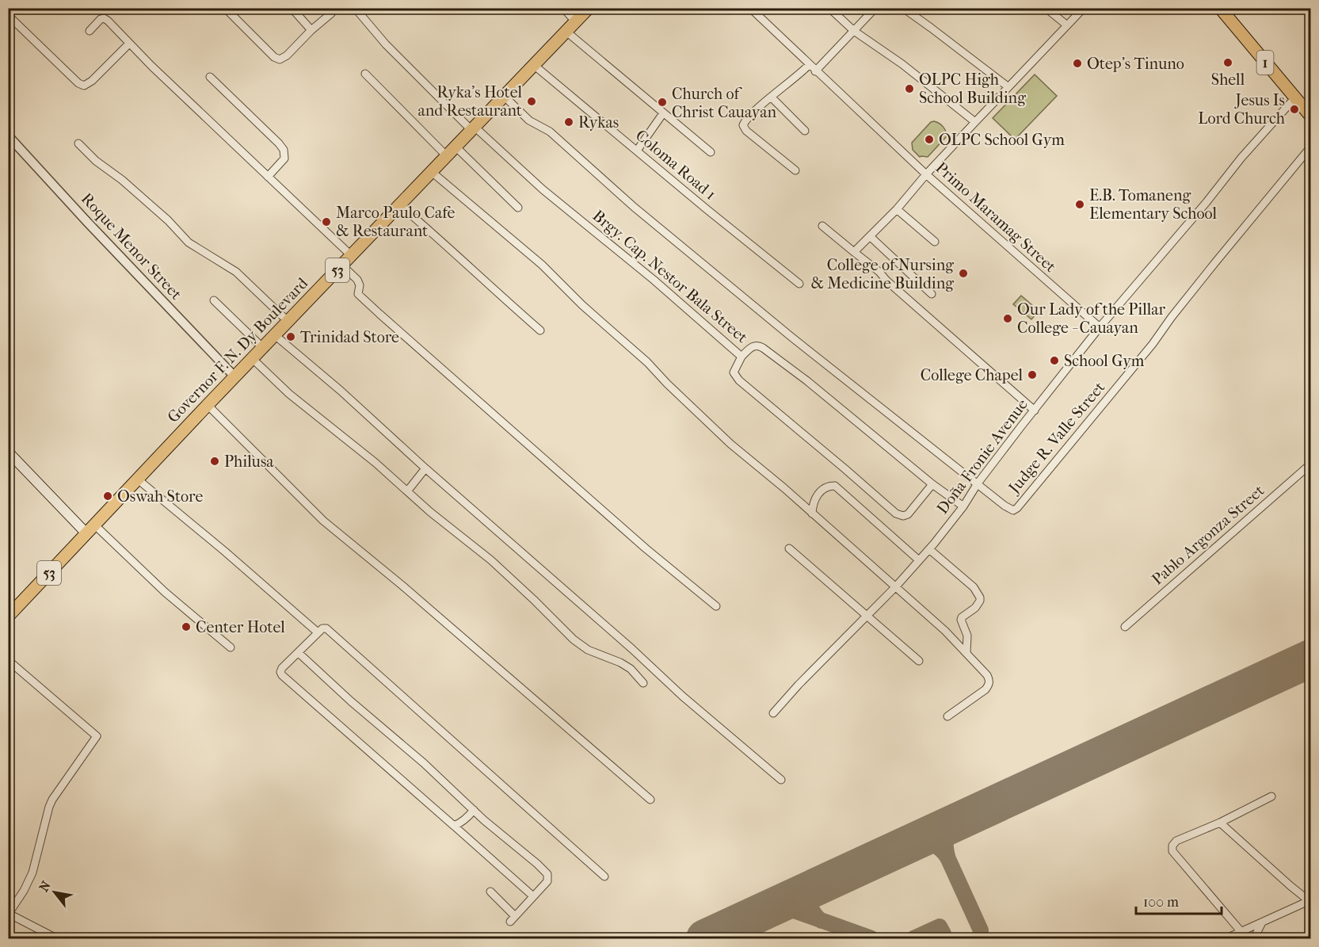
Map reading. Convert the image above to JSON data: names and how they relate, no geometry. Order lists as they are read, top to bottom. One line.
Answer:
{"streets":{"highway":["1","53","Governor F. N. Dy Boulevard"],"street":["Coloma Road 1","Primo Maramag Street","Roque Menor Street","Brgy. Cap. Nestor Bala Street","Judge R. Valle Street","Doña Fronie Avenue","Pablo Argonza Street"]},"crossings":[["1","Doña Fronie Avenue"],["Coloma Road 1","Governor F. N. Dy Boulevard"],["Primo Maramag Street","Doña Fronie Avenue"],["Roque Menor Street","Governor F. N. Dy Boulevard"],["Brgy. Cap. Nestor Bala Street","Governor F. N. Dy Boulevard"],["Brgy. Cap. Nestor Bala Street","Doña Fronie Avenue"],["Governor F. N. Dy Boulevard","Judge R. Valle Street"],["Judge R. Valle Street","Doña Fronie Avenue"]],"places":["Shell","Otep's Tinuno","OLPC High School Building","Ryka's Hotel and Restaurant","Church of Christ Cauayan","Jesus Is Lord Church","Rykas","OLPC School Gym","E.B. Tomaneng Elementary School","Marco Paulo Cafe & Restaurant","College of Nursing & Medicine Building","Our Lady of the Pillar College - Cauayan","Trinidad Store","School Gym","College Chapel","Philusa","Oswah Store","Center Hotel"],"scale_bar":"100 m","north":"top left"}
